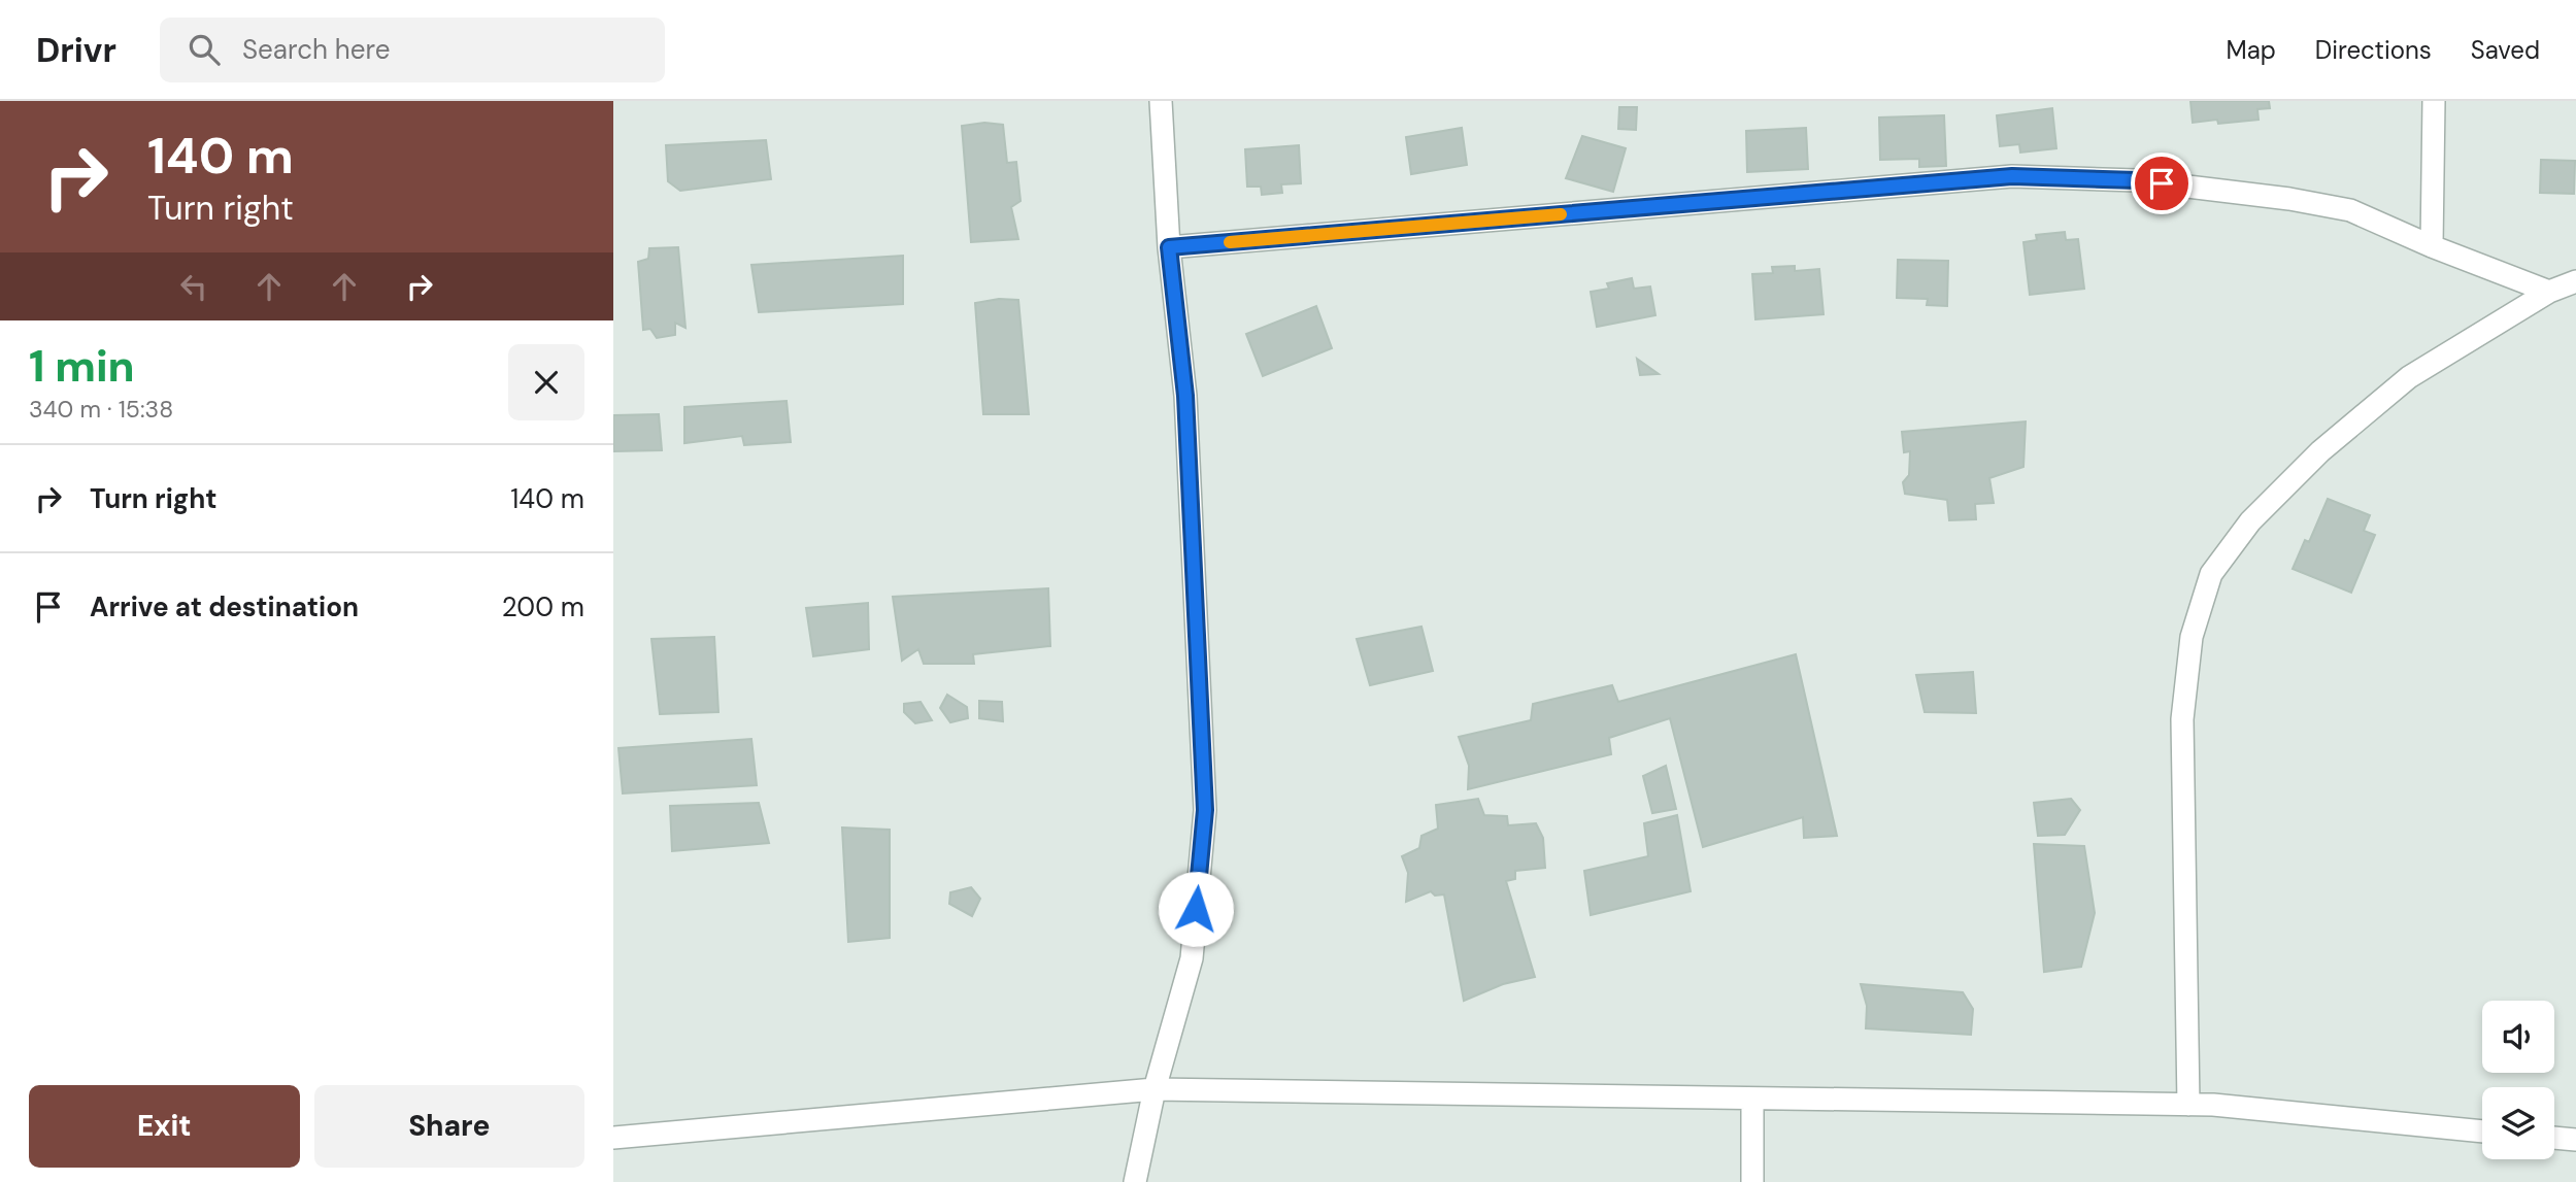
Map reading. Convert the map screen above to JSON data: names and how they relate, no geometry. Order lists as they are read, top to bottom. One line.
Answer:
{"page":{"header":"Drivr","search":"Search here","nav":["Map","Directions","Saved"],"turn":["140 m","Turn right"],"heading":["1 min","340 m · 15:38"],"list":[{"name":"Turn right","value":"140 m"},{"name":"Arrive at destination","value":"200 m"}],"buttons":["Exit","Share"]}}
